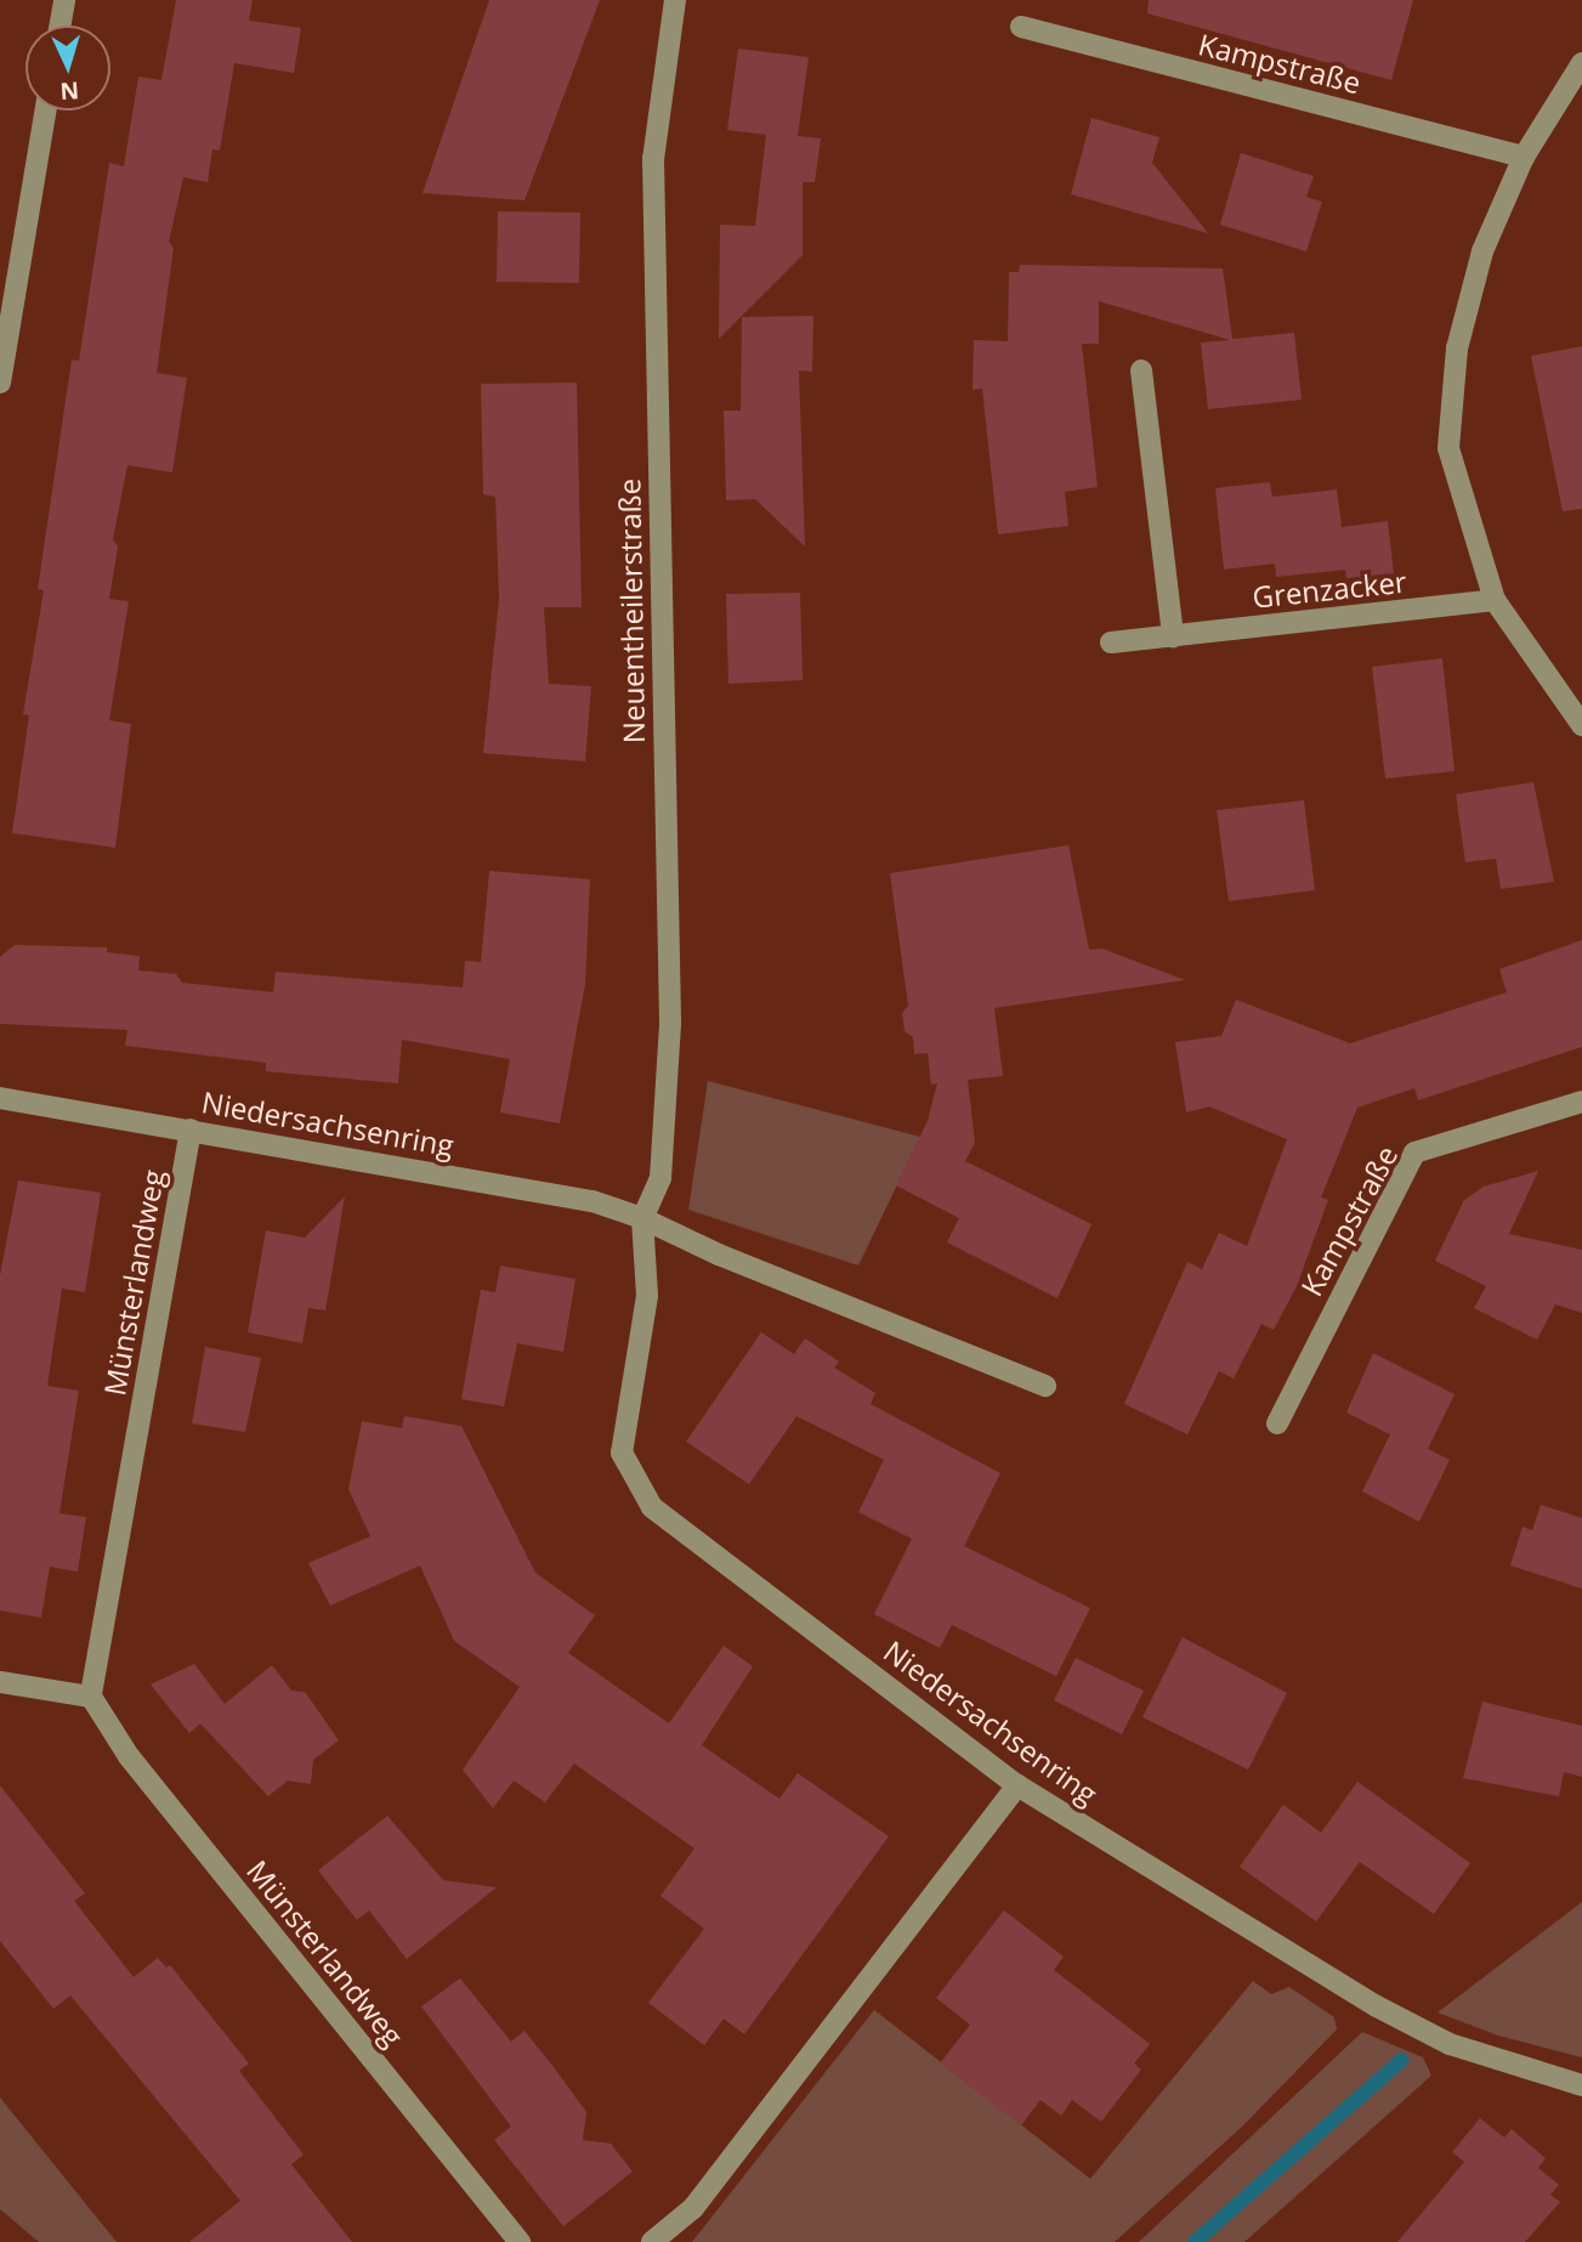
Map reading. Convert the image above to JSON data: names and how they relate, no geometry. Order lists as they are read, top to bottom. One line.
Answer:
{"streets":{"street":["Kampstraße","Grenzacker","Neuentheilerstraße","Niedersachsenring","Münsterlandweg"]},"crossings":[["Neuentheilerstraße","Niedersachsenring"],["Niedersachsenring","Münsterlandweg"]],"north":"bottom"}
